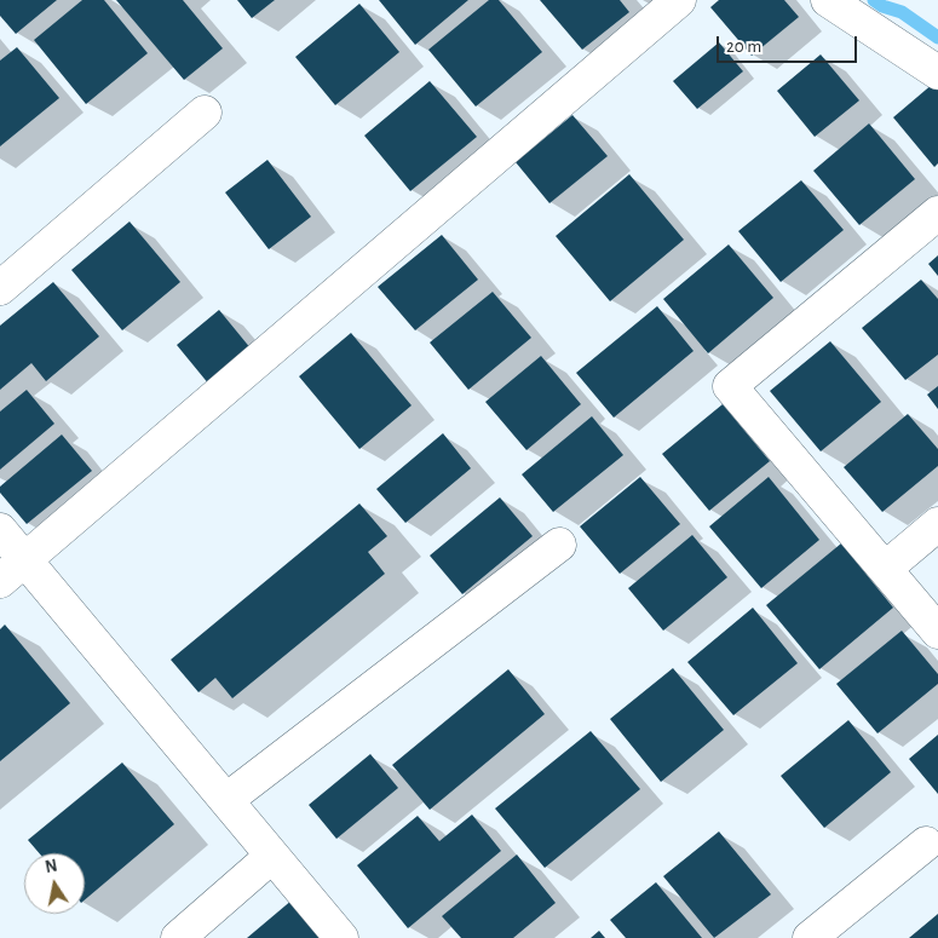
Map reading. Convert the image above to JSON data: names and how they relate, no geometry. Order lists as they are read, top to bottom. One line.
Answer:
{"scale_bar":"20 m","north":"top"}
